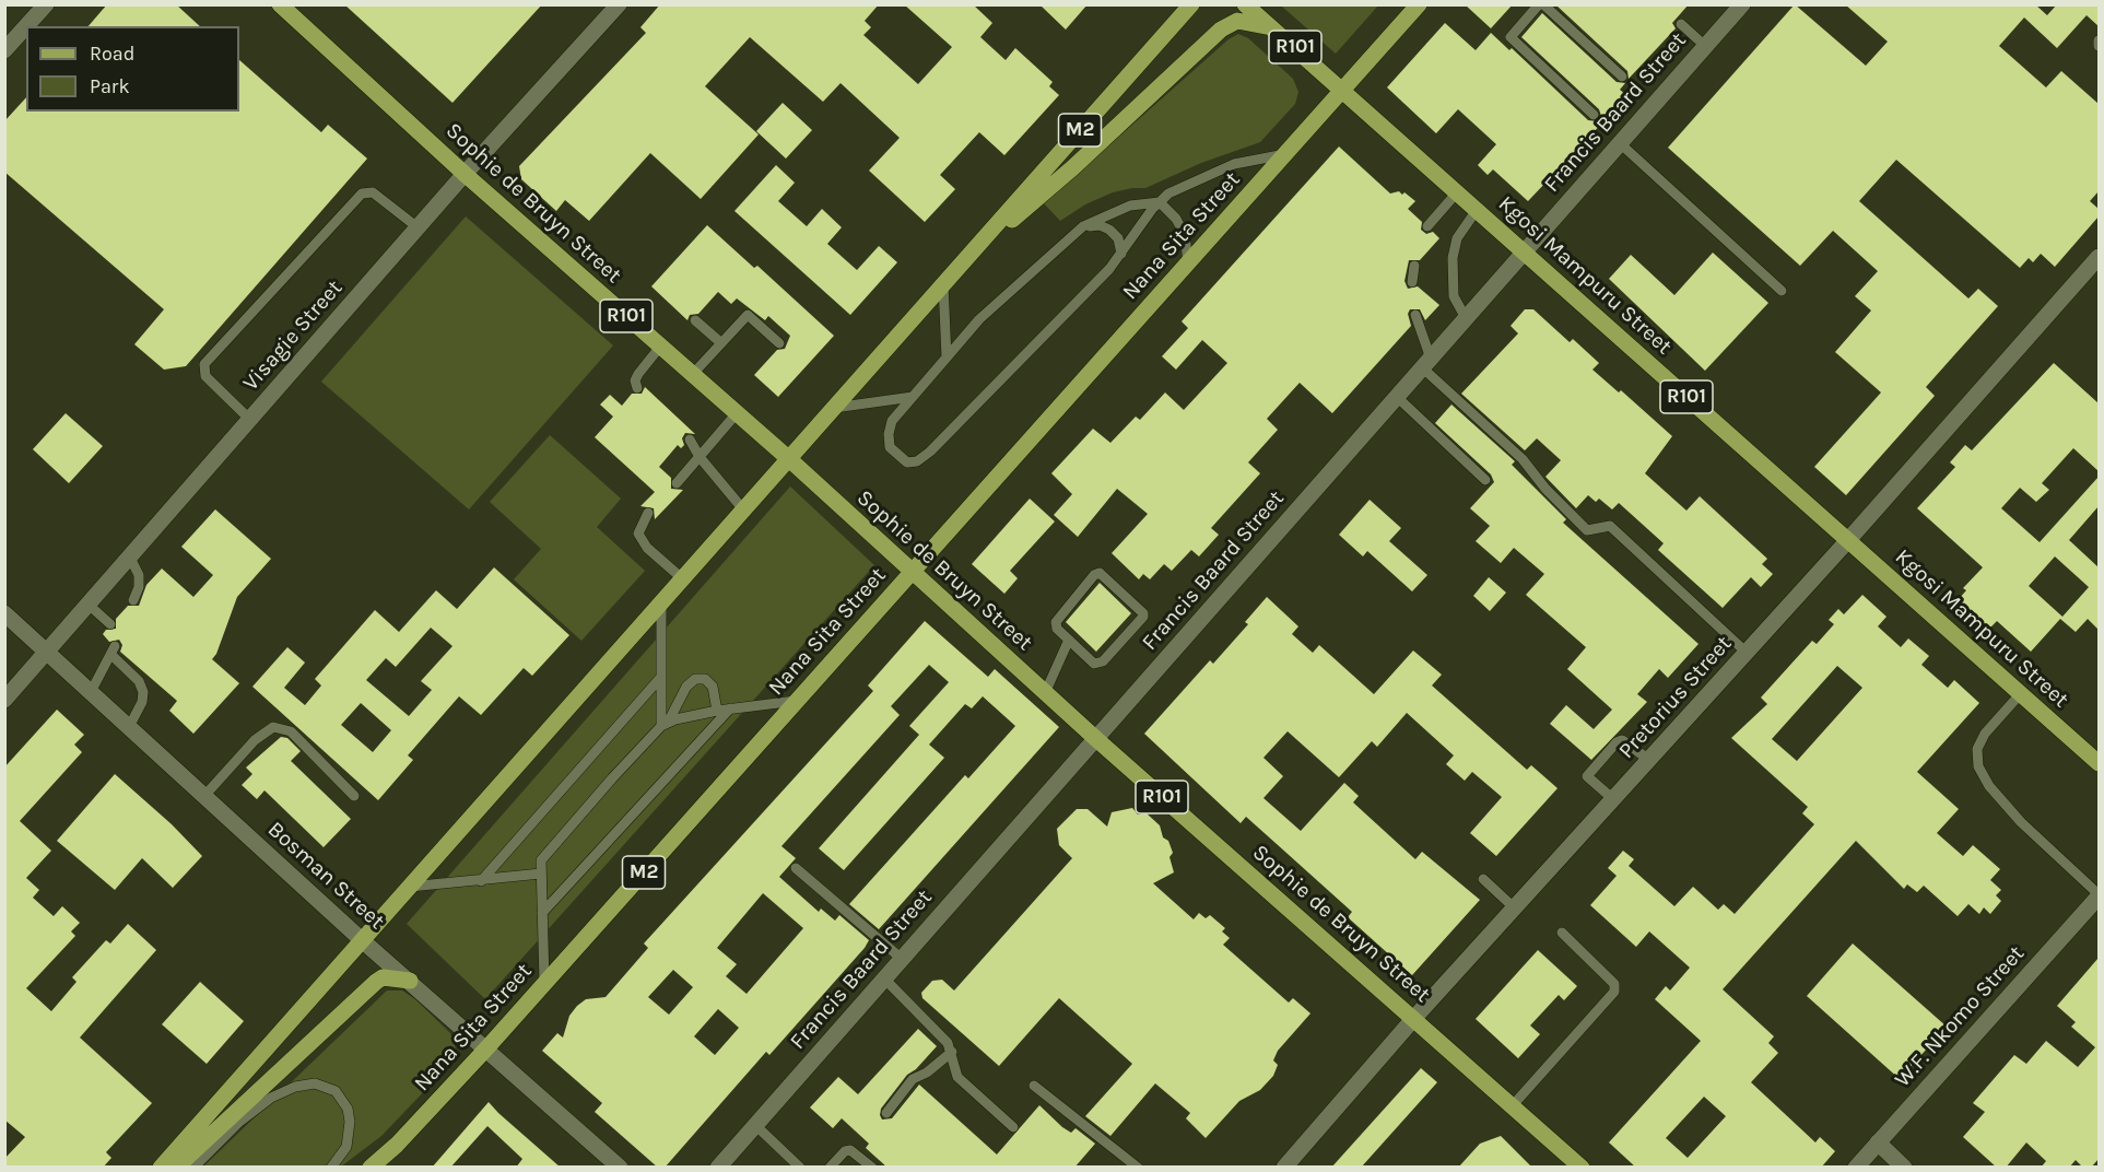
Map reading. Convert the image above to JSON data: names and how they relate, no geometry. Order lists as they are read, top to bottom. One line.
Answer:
{"streets":{"main road":["R101","M2","Sophie de Bruyn Street","Nana Sita Street","Kgosi Mampuru Street"],"street":["Francis Baard Street","Visagie Street","Pretorius Street","Bosman Street","W.F. Nkomo Street"]},"crossings":[["Francis Baard Street","Sophie de Bruyn Street"],["Francis Baard Street","Kgosi Mampuru Street"],["M2","Sophie de Bruyn Street"],["M2","Bosman Street"],["Sophie de Bruyn Street","Nana Sita Street"],["Sophie de Bruyn Street","Visagie Street"],["Sophie de Bruyn Street","Pretorius Street"],["Nana Sita Street","Kgosi Mampuru Street"],["Nana Sita Street","Bosman Street"],["Kgosi Mampuru Street","Pretorius Street"],["Visagie Street","Bosman Street"]],"legend":["Road","Park"]}
